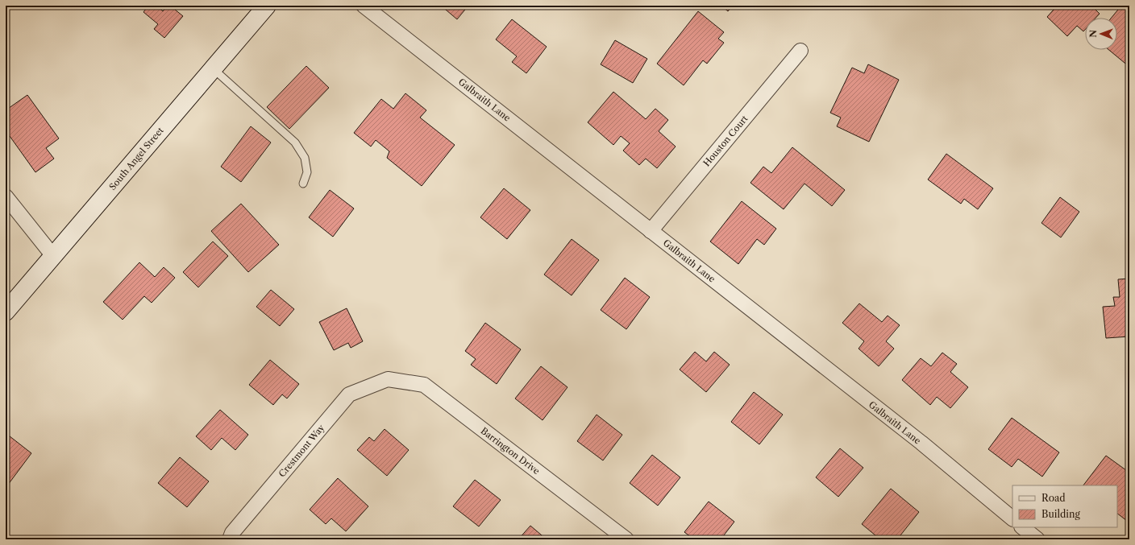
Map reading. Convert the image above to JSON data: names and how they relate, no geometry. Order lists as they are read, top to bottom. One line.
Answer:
{"streets":{"street":["Galbraith Lane","Houston Court","South Angel Street","Crestmont Way","Barrington Drive"]},"crossings":[["Galbraith Lane","Houston Court"],["Crestmont Way","Barrington Drive"]],"legend":["Road","Building"],"north":"left"}
